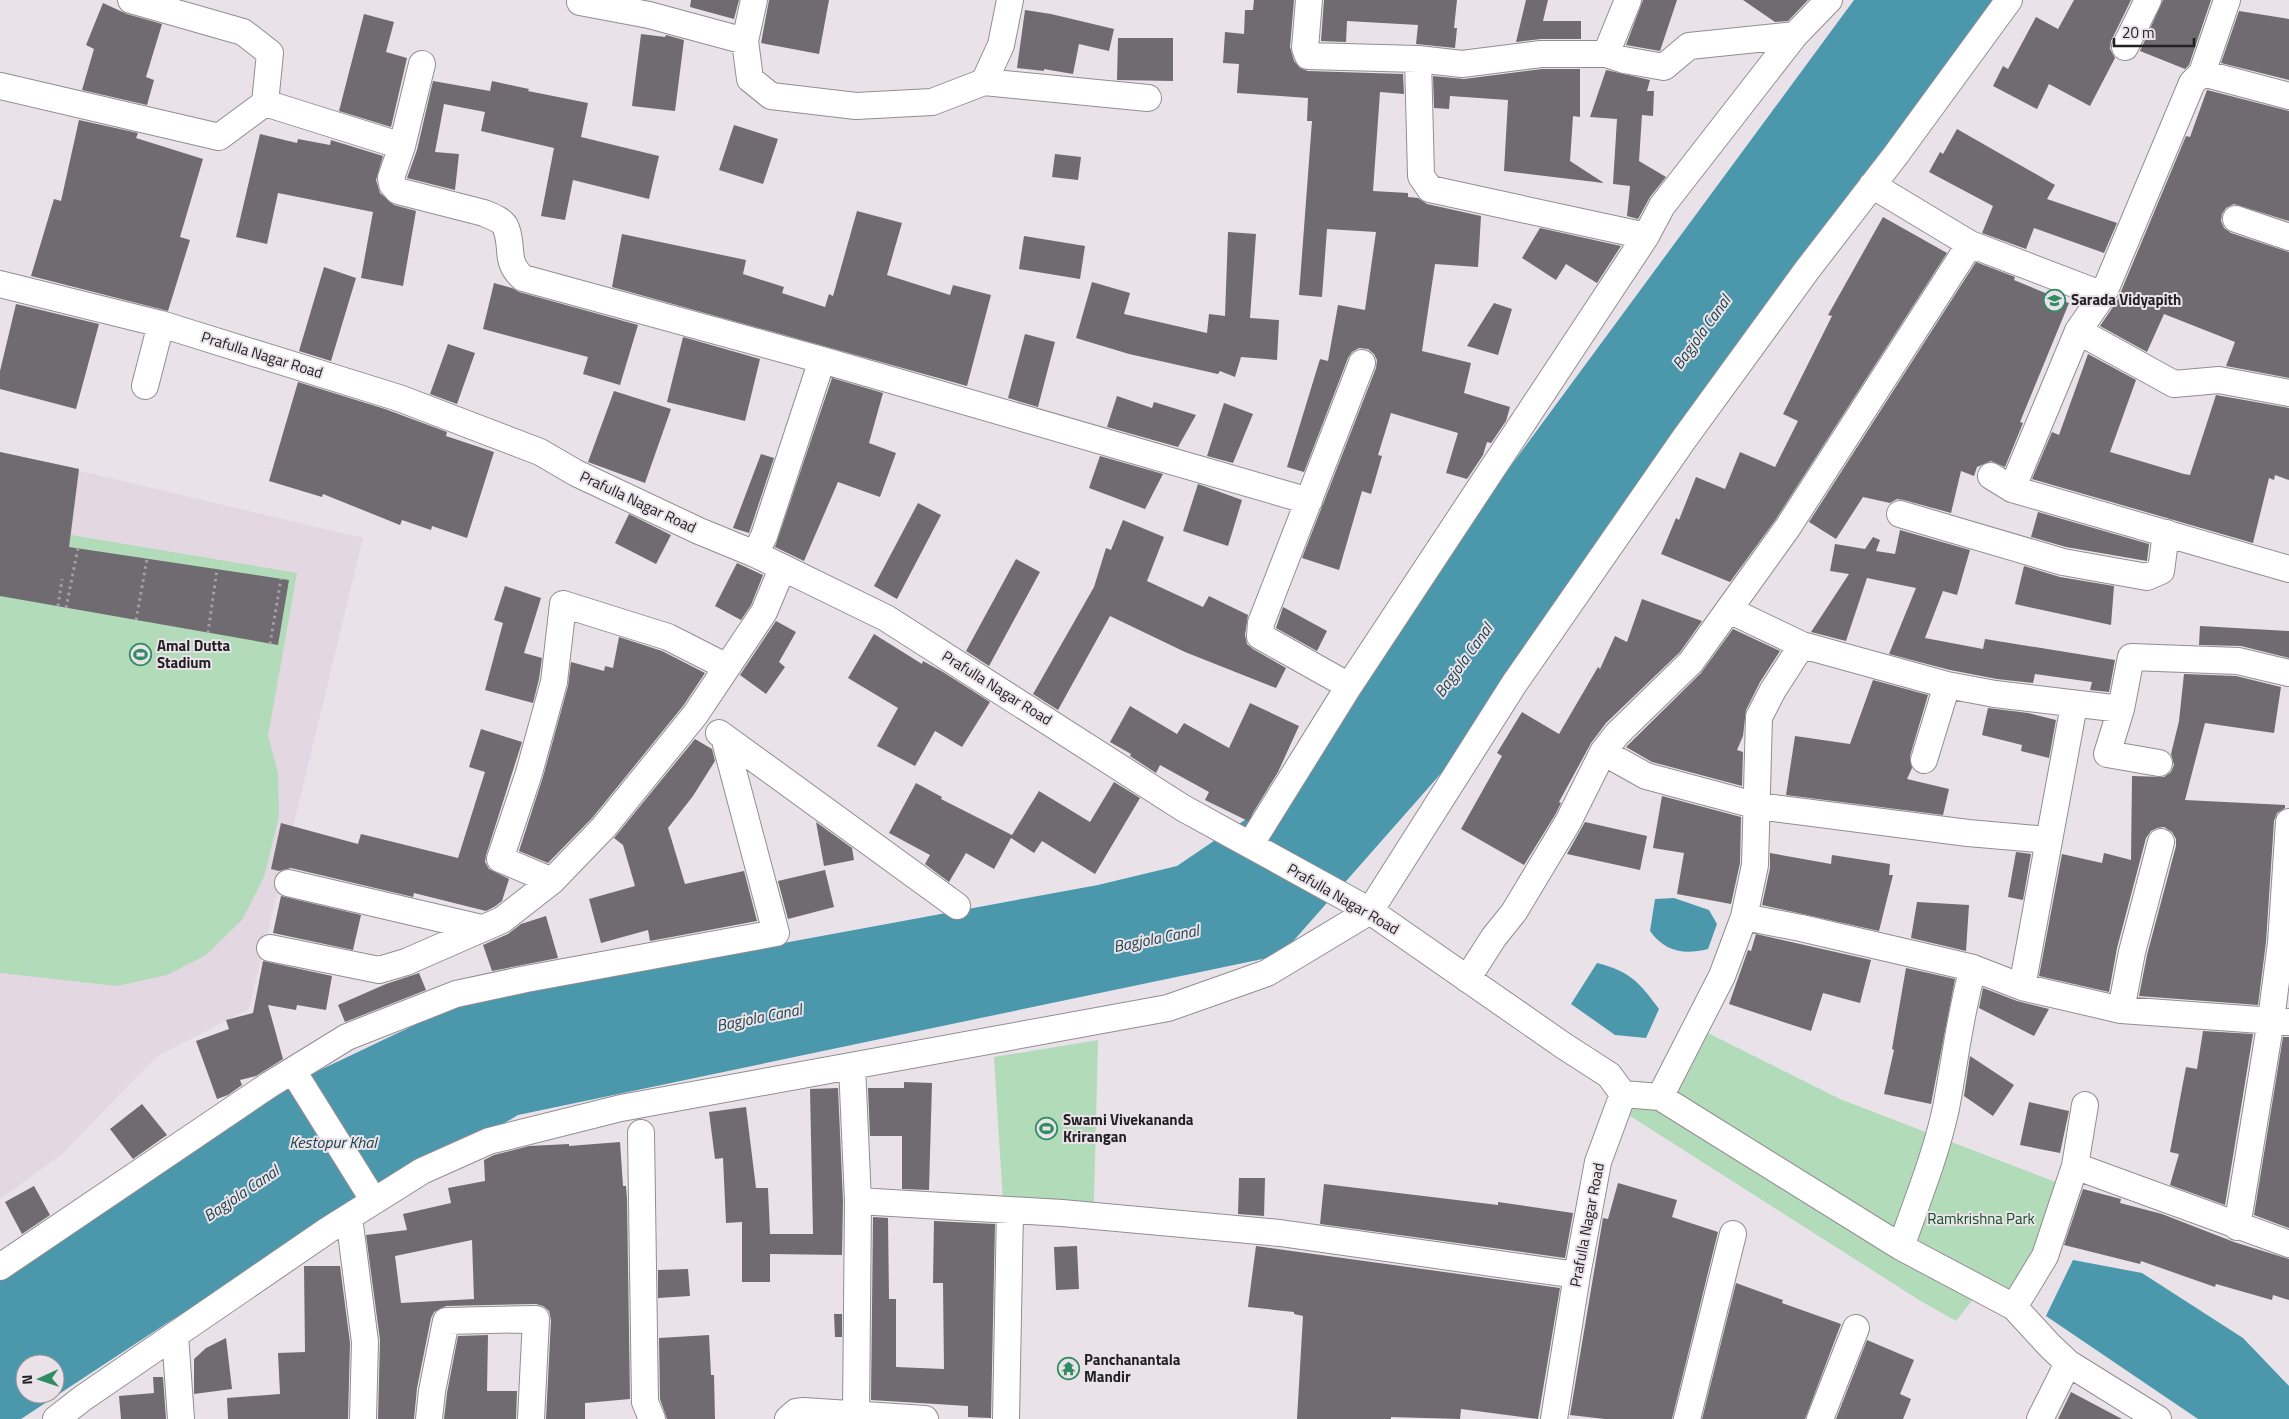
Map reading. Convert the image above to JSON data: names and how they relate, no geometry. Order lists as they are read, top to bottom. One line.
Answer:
{"streets":{"street":["Prafulla Nagar Road"]},"water":["Bagjola Canal","Kestopur Khal"],"parks":["Ramkrishna Park"],"places":{"school or university":["Sarada Vidyapith"],"sports":["Amal Dutta Stadium","Swami Vivekananda Krirangan"],"temple":["Panchanantala Mandir"]},"scale_bar":"20 m","north":"left"}
